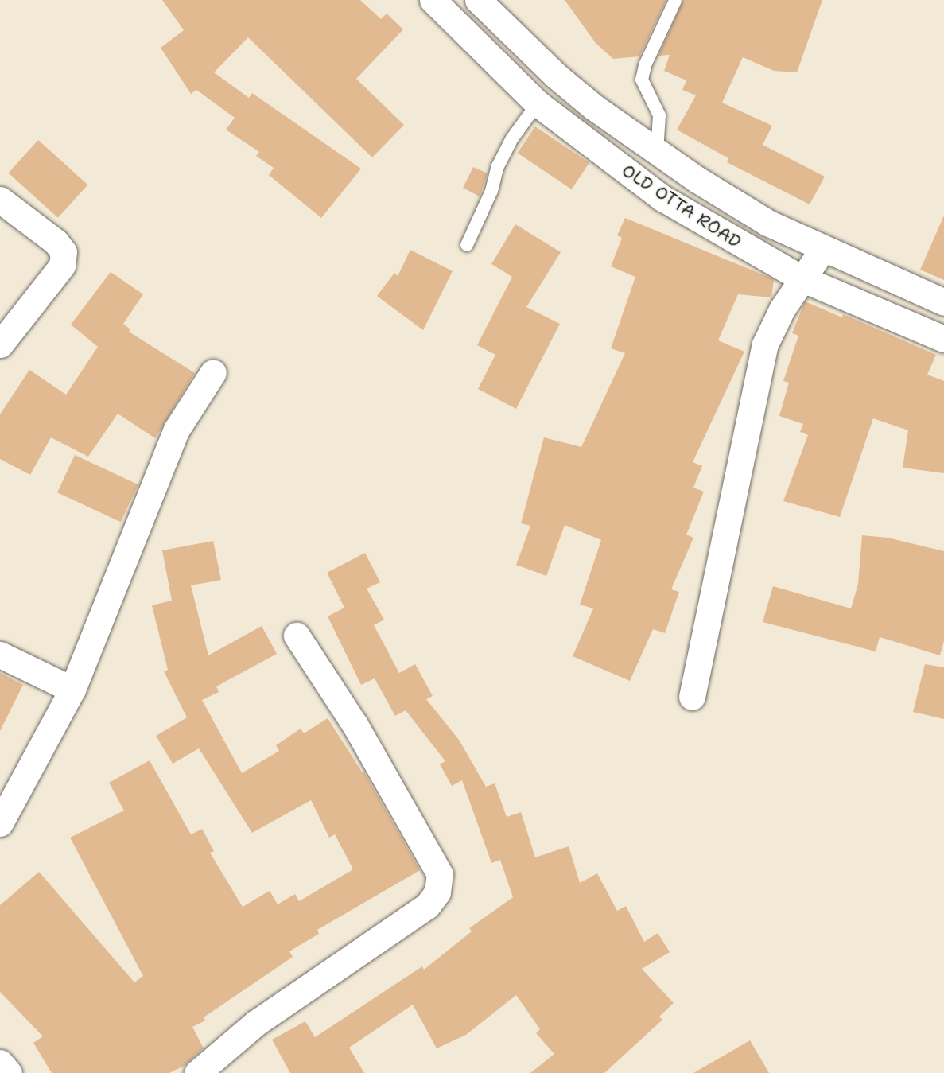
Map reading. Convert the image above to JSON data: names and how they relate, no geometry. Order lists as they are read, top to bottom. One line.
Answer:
{"streets":{"street":["OLD OTTA ROAD"]}}
